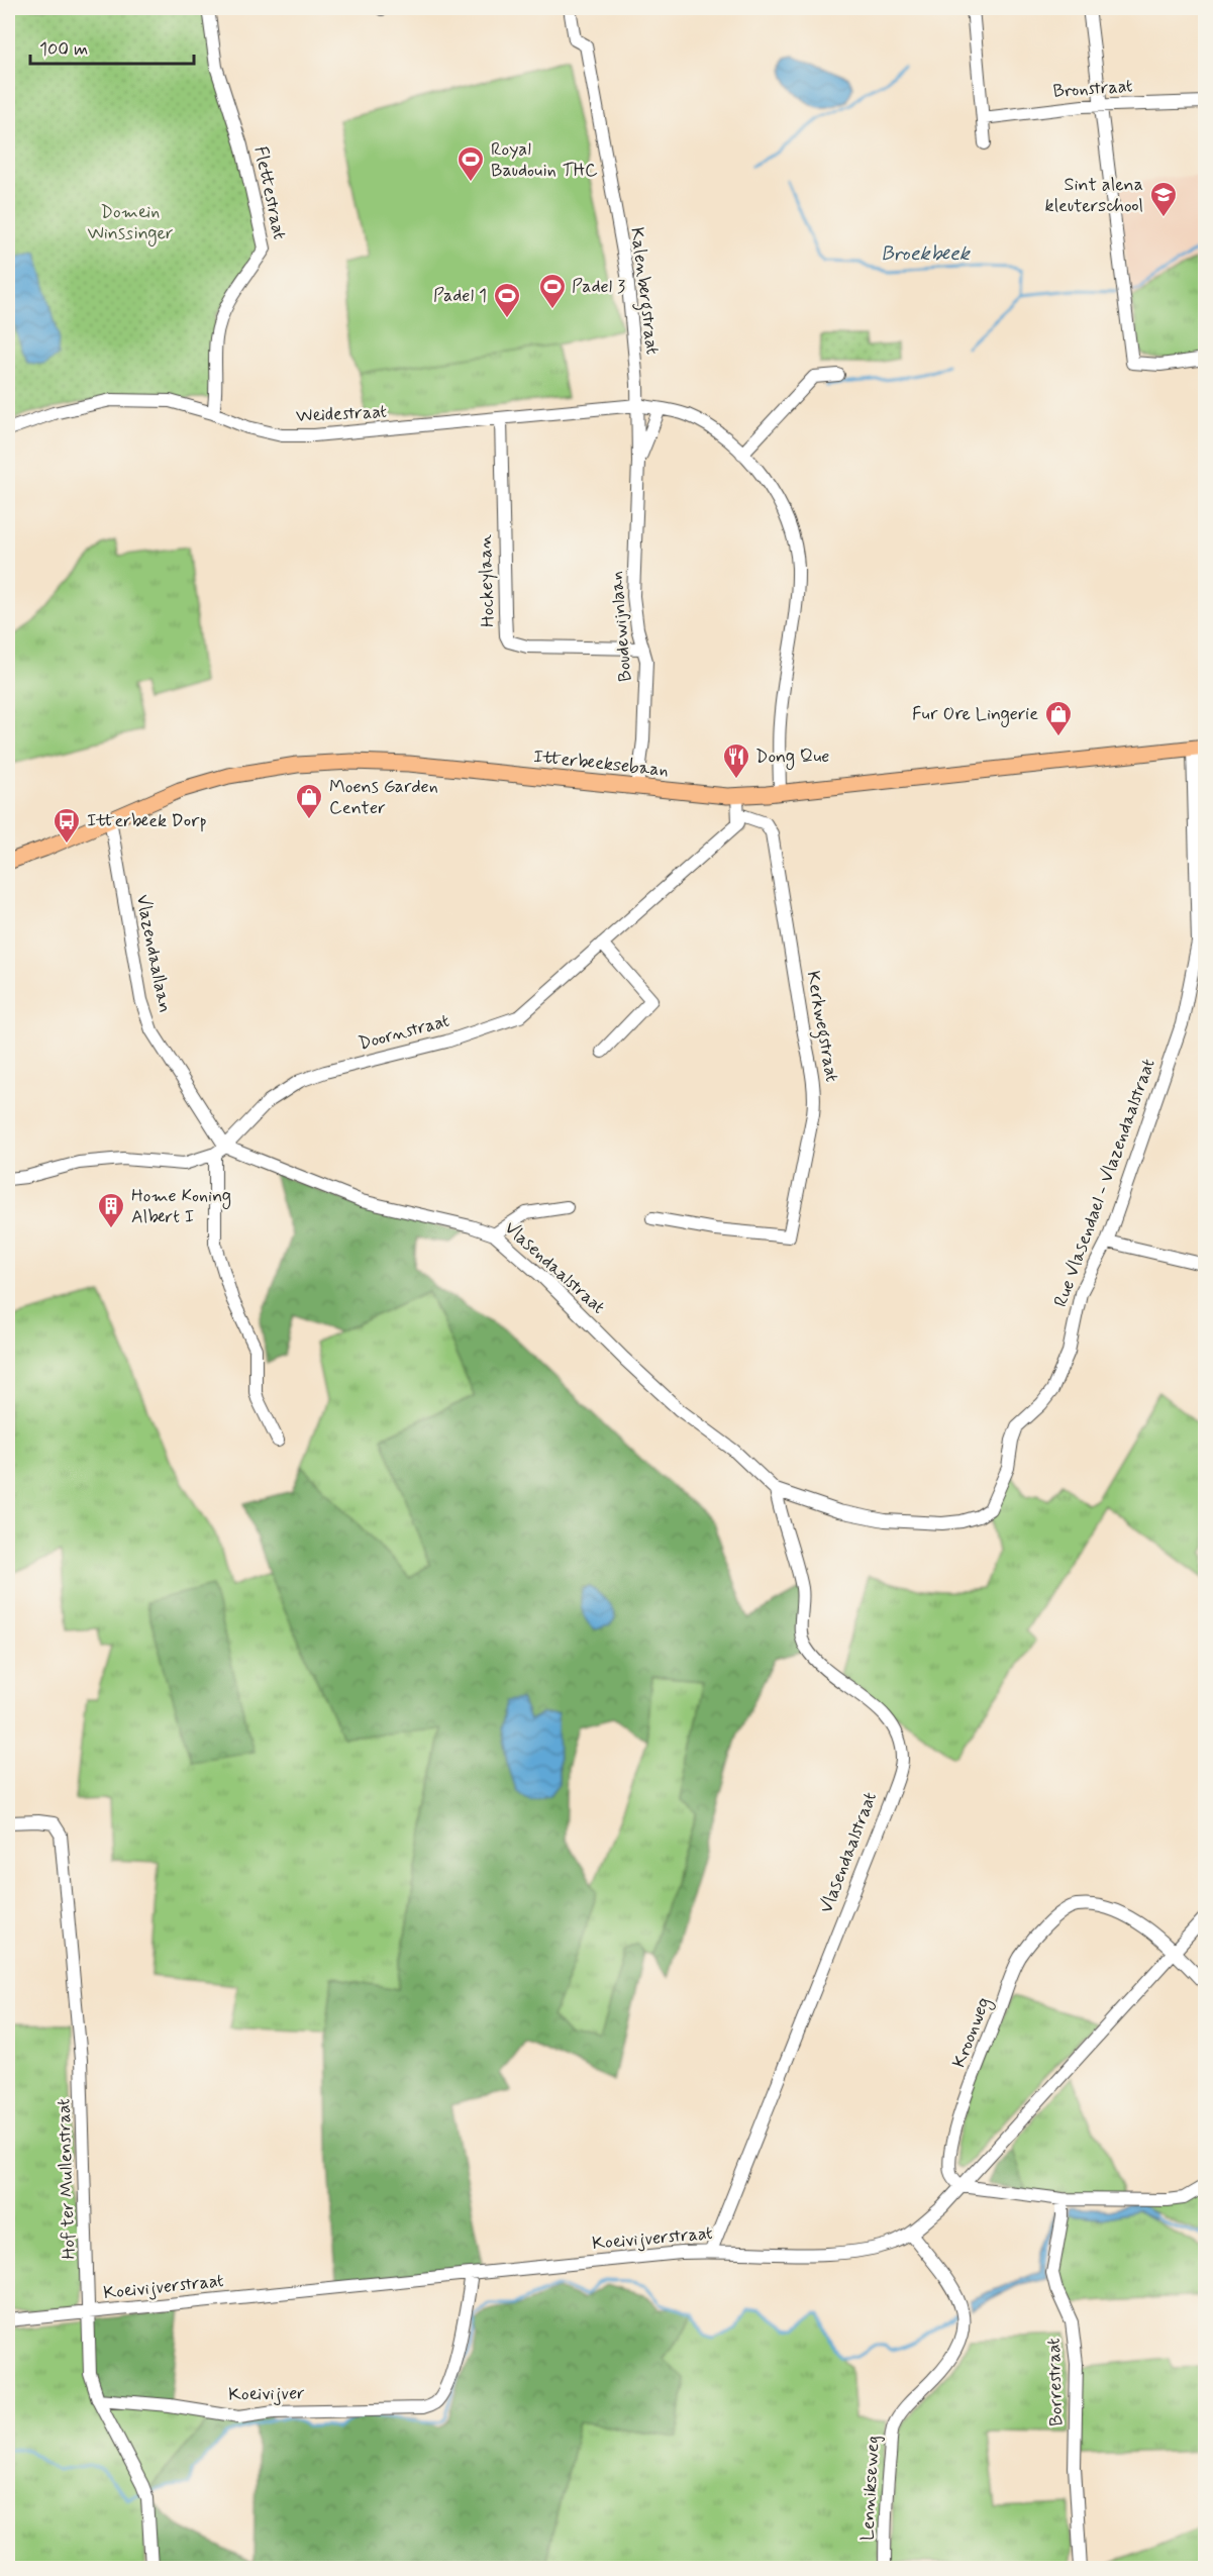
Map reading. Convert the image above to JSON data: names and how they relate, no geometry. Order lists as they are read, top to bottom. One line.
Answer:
{"streets":{"main road":["Itterbeeksebaan"],"street":["Bronstraat","Flettestraat","Kalenbergstraat","Weidestraat","Hockeylaan","Boudewijnlaan","Vlazendaallaan","Kerkwegstraat","Doornstraat","Rue Vlasendael - Vlazendaalstraat","Vlasendaalstraat","Kroonweg","Hof ter Mullenstraat","Koeivijverstraat","Borrestraat","Koeivijver","Lennikseweg"]},"crossings":[["Flettestraat","Weidestraat"],["Kalenbergstraat","Weidestraat"],["Kalenbergstraat","Boudewijnlaan"],["Weidestraat","Hockeylaan"],["Weidestraat","Boudewijnlaan"],["Hockeylaan","Boudewijnlaan"],["Boudewijnlaan","Itterbeeksebaan"],["Itterbeeksebaan","Vlazendaallaan"],["Itterbeeksebaan","Rue Vlasendael - Vlazendaalstraat"],["Vlazendaallaan","Doornstraat"],["Vlazendaallaan","Vlasendaalstraat"],["Kerkwegstraat","Doornstraat"],["Doornstraat","Vlasendaalstraat"],["Rue Vlasendael - Vlazendaalstraat","Vlasendaalstraat"],["Vlasendaalstraat","Koeivijverstraat"],["Kroonweg","Koeivijverstraat"],["Hof ter Mullenstraat","Koeivijverstraat"],["Hof ter Mullenstraat","Koeivijver"],["Koeivijverstraat","Koeivijver"],["Koeivijverstraat","Lennikseweg"]],"water":["Broekbeek"],"parks":["Domein Winssinger"],"places":{"sports":["Royal Baudouin THC","Padel 3","Padel 1"],"school or university":["Sint alena kleuterschool"],"shop":["Fur Ore Lingerie","Moens Garden Center"],"restaurant":["Dong Que"],"bus stop":["Itterbeek Dorp"],"building":["Home Koning Albert I"]},"scale_bar":"100 m"}
